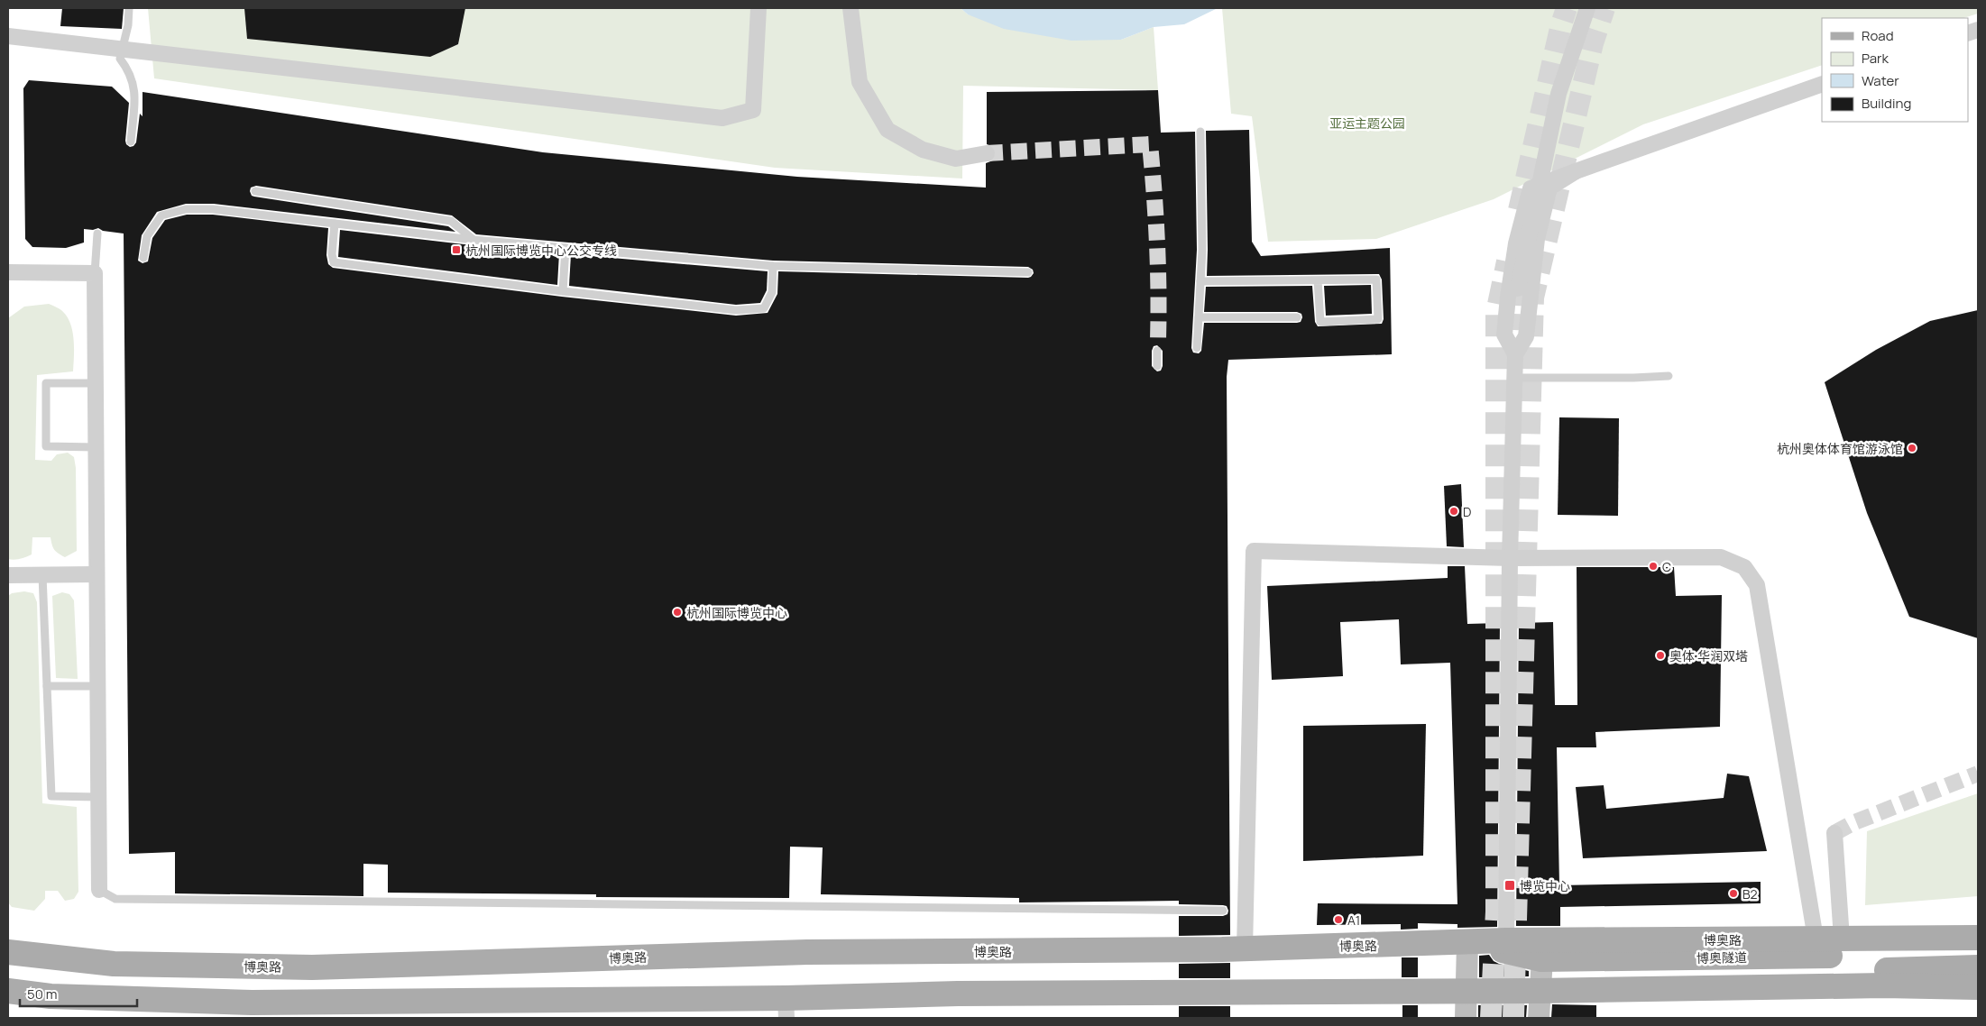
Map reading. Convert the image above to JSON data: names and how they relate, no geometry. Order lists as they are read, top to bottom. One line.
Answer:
{"streets":{"main road":["博奥路","博奥隧道"]},"crossings":[["博奥路","博奥隧道"]],"parks":["亚运主题公园"],"places":{"transit":["杭州国际博览中心公交专线","博览中心"],"other":["杭州奥体体育馆游泳馆","D","C","杭州国际博览中心","奥体·华润双塔","B2","A1"]},"legend":["Road","Park","Water","Building"],"scale_bar":"50 m"}
